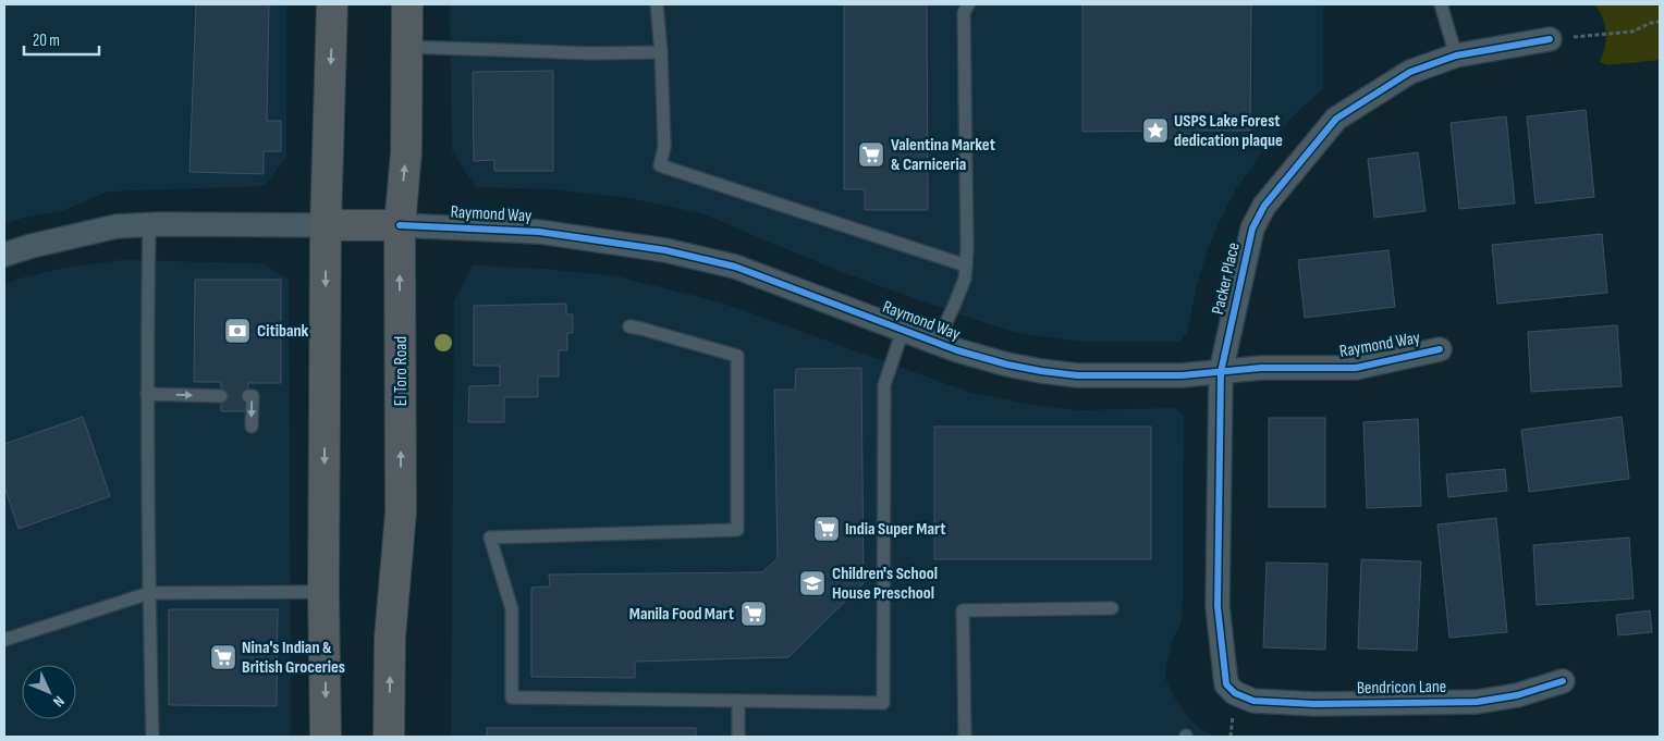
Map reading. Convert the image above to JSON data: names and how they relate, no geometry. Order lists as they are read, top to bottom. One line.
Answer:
{"streets":{"main road":["El Toro Road"],"street":["Raymond Way","Packer Place","Bendricon Lane"]},"crossings":[["Raymond Way","Packer Place"],["Raymond Way","El Toro Road"],["Packer Place","Bendricon Lane"]],"places":{"place":["USPS Lake Forest dedication plaque"],"supermarket":["Valentina Market & Carniceria","India Super Mart","Manila Food Mart","Nina's Indian & British Groceries"],"bank":["Citibank"],"school or university":["Children's School House Preschool"]},"scale_bar":"20 m","north":"bottom right"}
